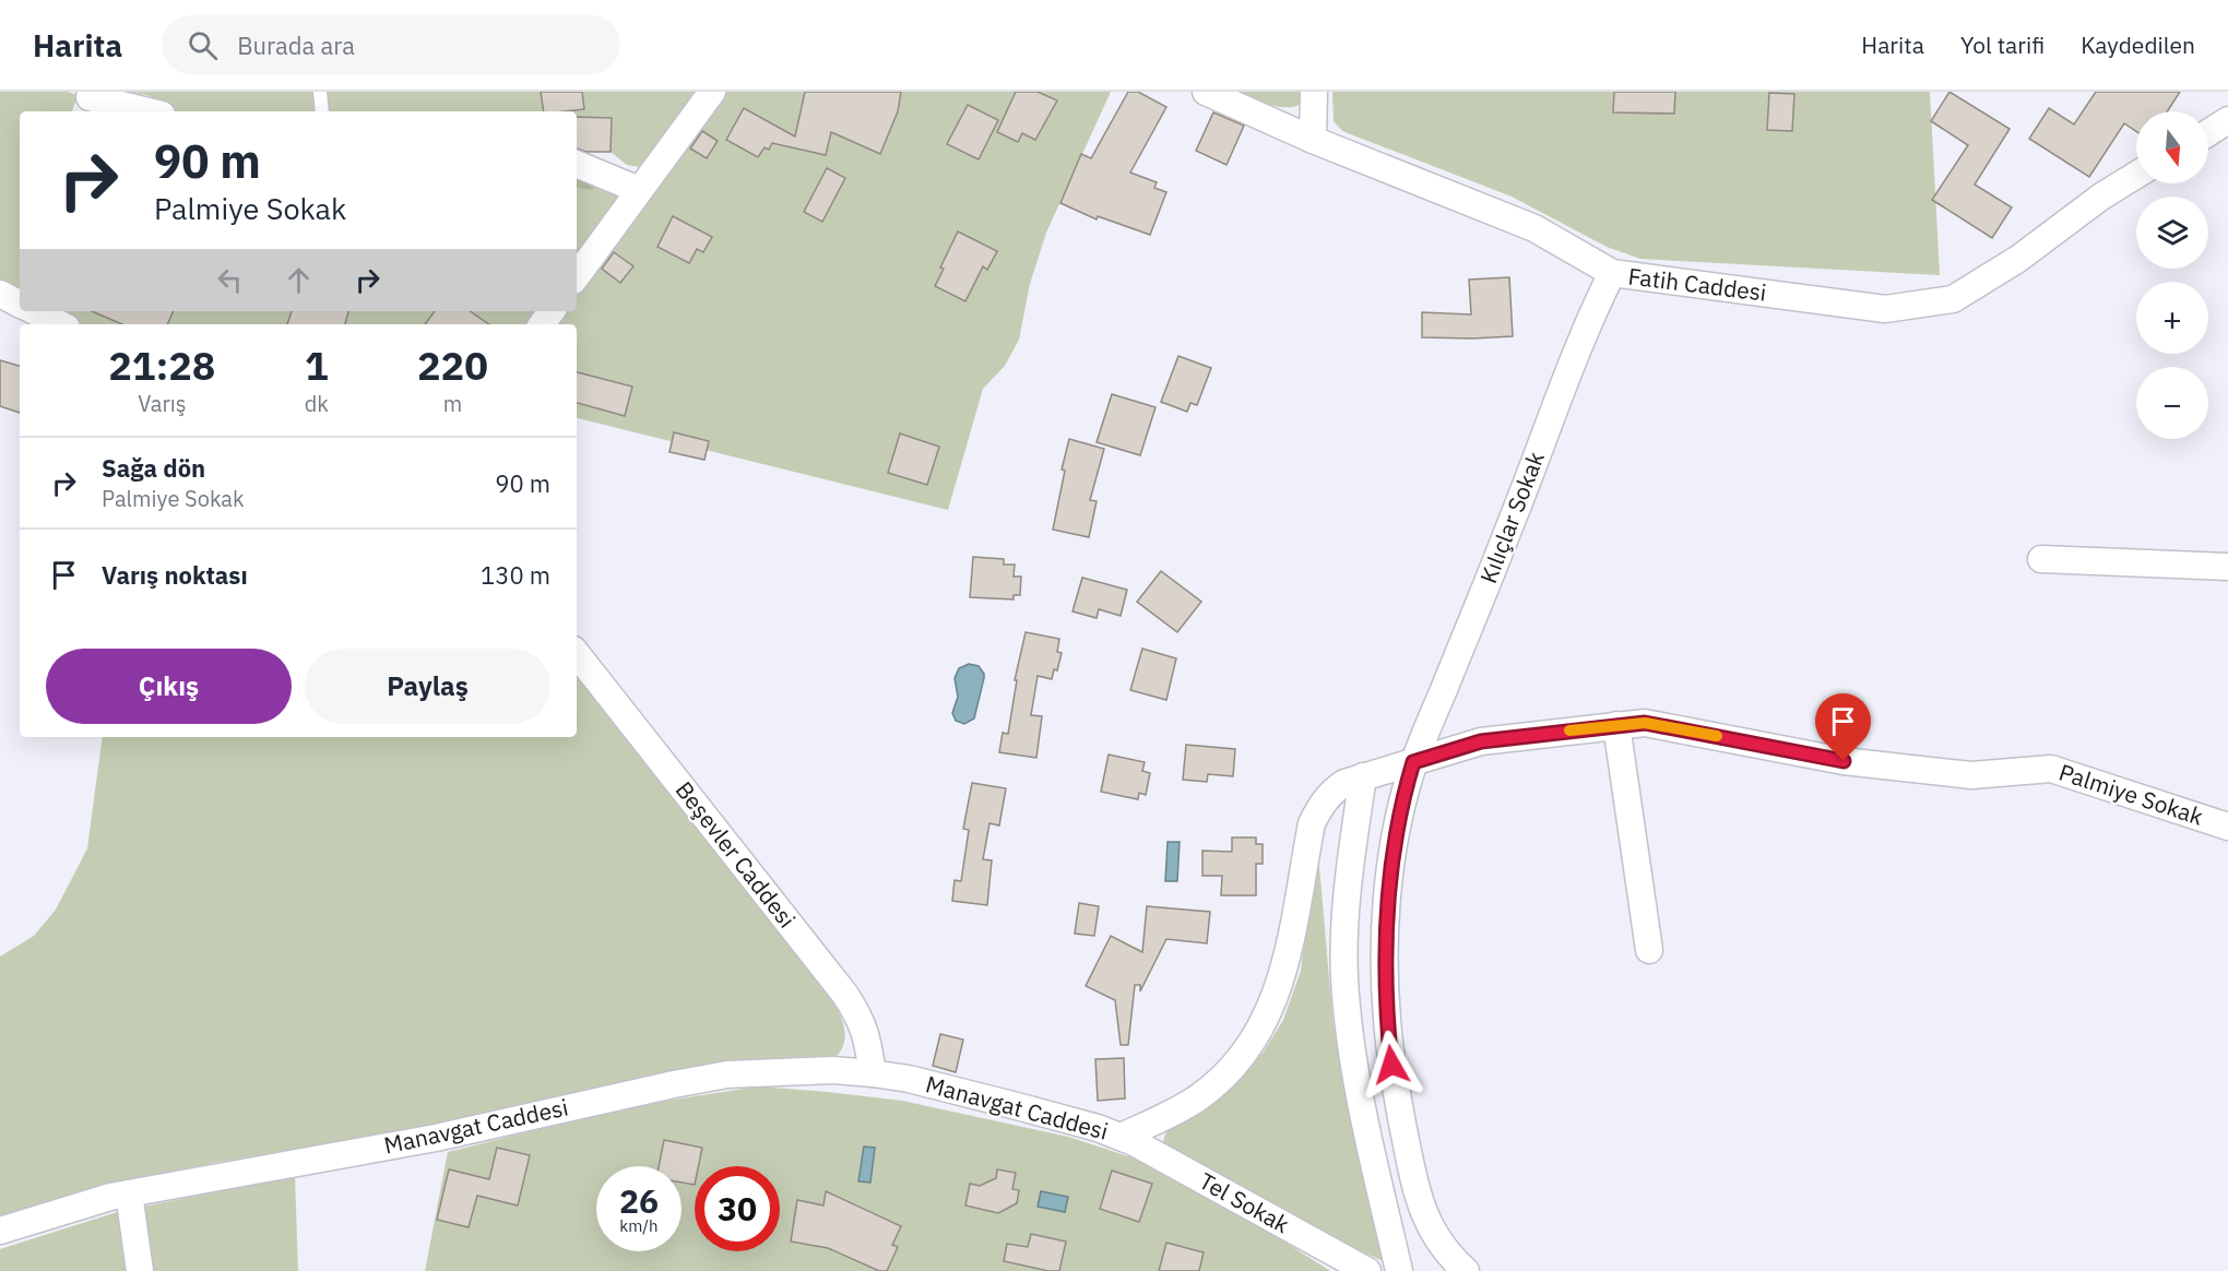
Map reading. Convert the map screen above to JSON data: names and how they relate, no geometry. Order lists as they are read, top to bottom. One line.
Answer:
{"streets":{"street":["Fatih Caddesi","Kılıçlar Sokak","Palmiye Sokak","Beşevler Caddesi","Manavgat Caddesi","Tel Sokak"]},"crossings":[["Fatih Caddesi","Kılıçlar Sokak"],["Kılıçlar Sokak","Palmiye Sokak"],["Kılıçlar Sokak","Manavgat Caddesi"],["Palmiye Sokak","Manavgat Caddesi"],["Beşevler Caddesi","Manavgat Caddesi"],["Manavgat Caddesi","Tel Sokak"]],"north":"bottom","page":{"header":"Harita","search":"Burada ara","nav":["Harita","Yol tarifi","Kaydedilen"],"map_buttons":["+","−"],"turn":["90 m","Palmiye Sokak"],"eta":["21:28","Varış","1","dk","220","m"],"list":[{"name":"Sağa dön","note":"Palmiye Sokak","value":"90 m"},{"name":"Varış noktası","value":"130 m"}],"buttons":["Çıkış","Paylaş"],"speed":"26 km/h","limit":"30"}}
